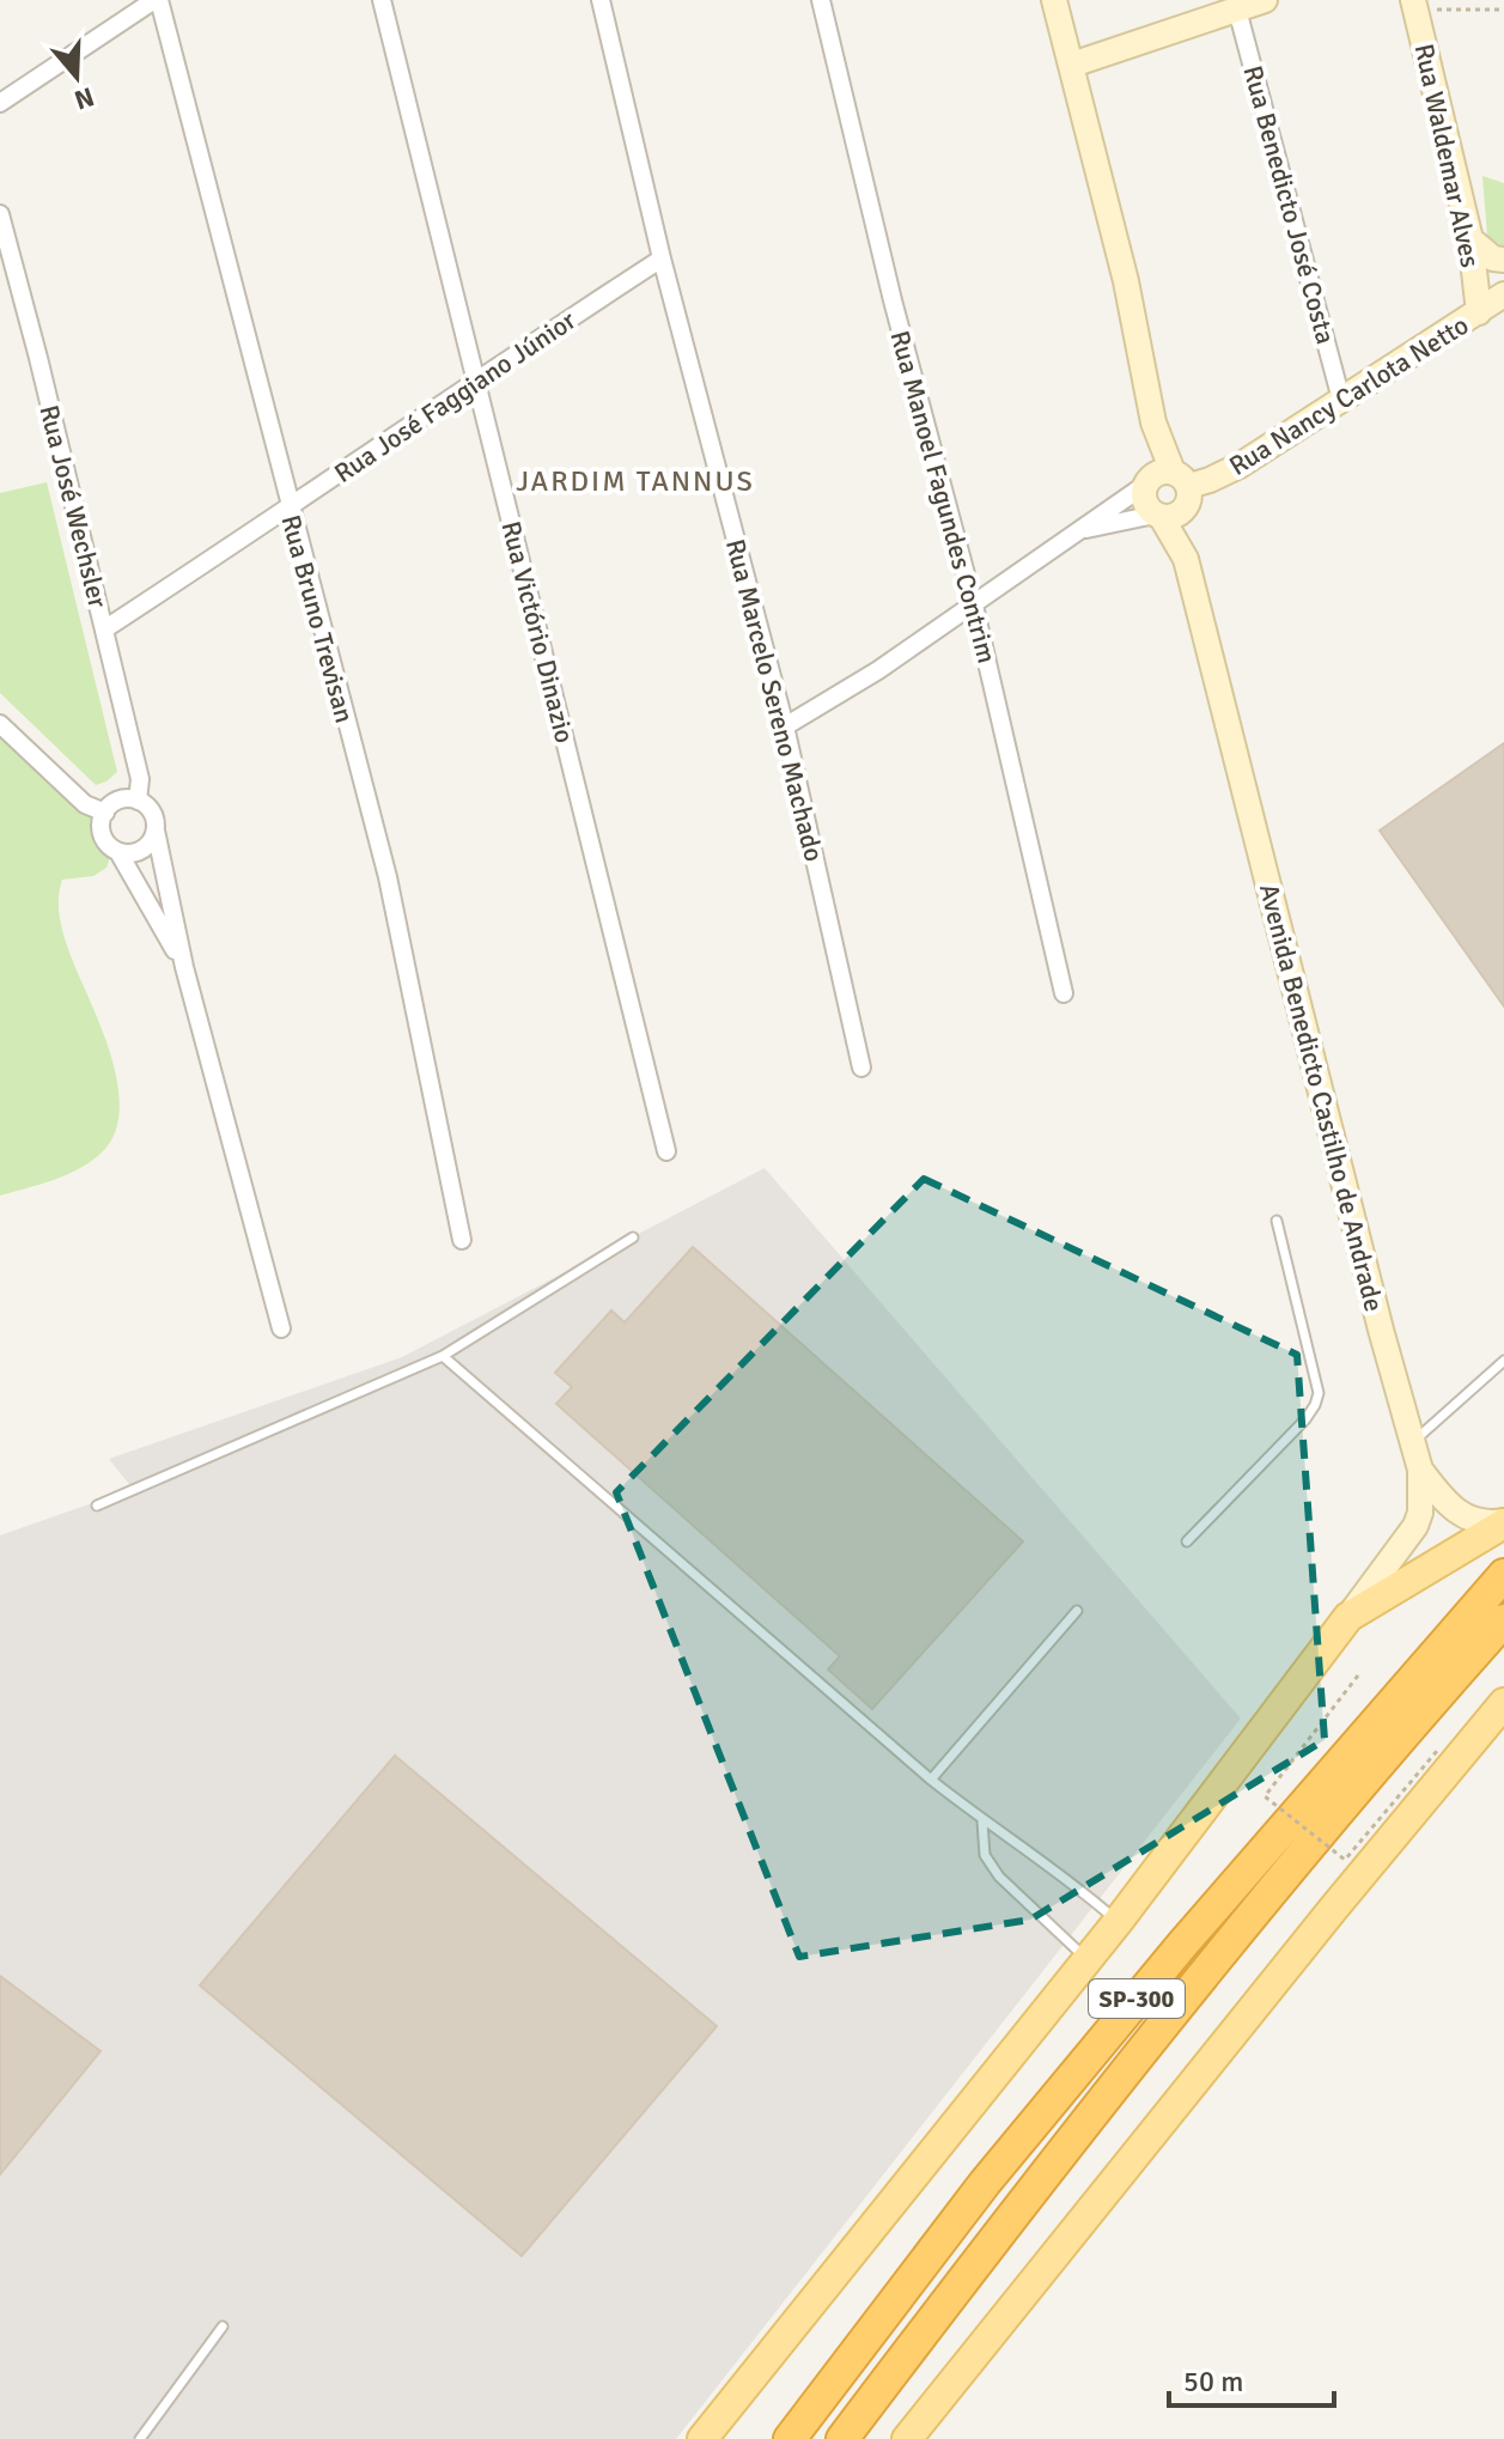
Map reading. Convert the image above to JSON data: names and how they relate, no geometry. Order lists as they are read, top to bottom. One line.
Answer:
{"streets":{"highway":["SP-300"],"main road":["Rua Waldemar Alves","Rua Nancy Carlota Netto","Avenida Benedicto Castilho de Andrade"],"street":["Rua Benedicto José Costa","Rua José Faggiano Júnior","Rua Manoel Fagundes Contrim","Rua José Wechsler","Rua Bruno Trevisan","Rua Victório Dinazio","Rua Marcelo Sereno Machado"]},"crossings":[["Rua Waldemar Alves","Rua Nancy Carlota Netto"],["Rua Benedicto José Costa","Rua Nancy Carlota Netto"],["Rua Nancy Carlota Netto","Avenida Benedicto Castilho de Andrade"],["Rua José Faggiano Júnior","Rua José Wechsler"],["Rua José Faggiano Júnior","Rua Bruno Trevisan"],["Rua José Faggiano Júnior","Rua Victório Dinazio"],["Rua José Faggiano Júnior","Rua Marcelo Sereno Machado"]],"districts":["JARDIM TANNUS"],"scale_bar":"50 m","north":"bottom"}
